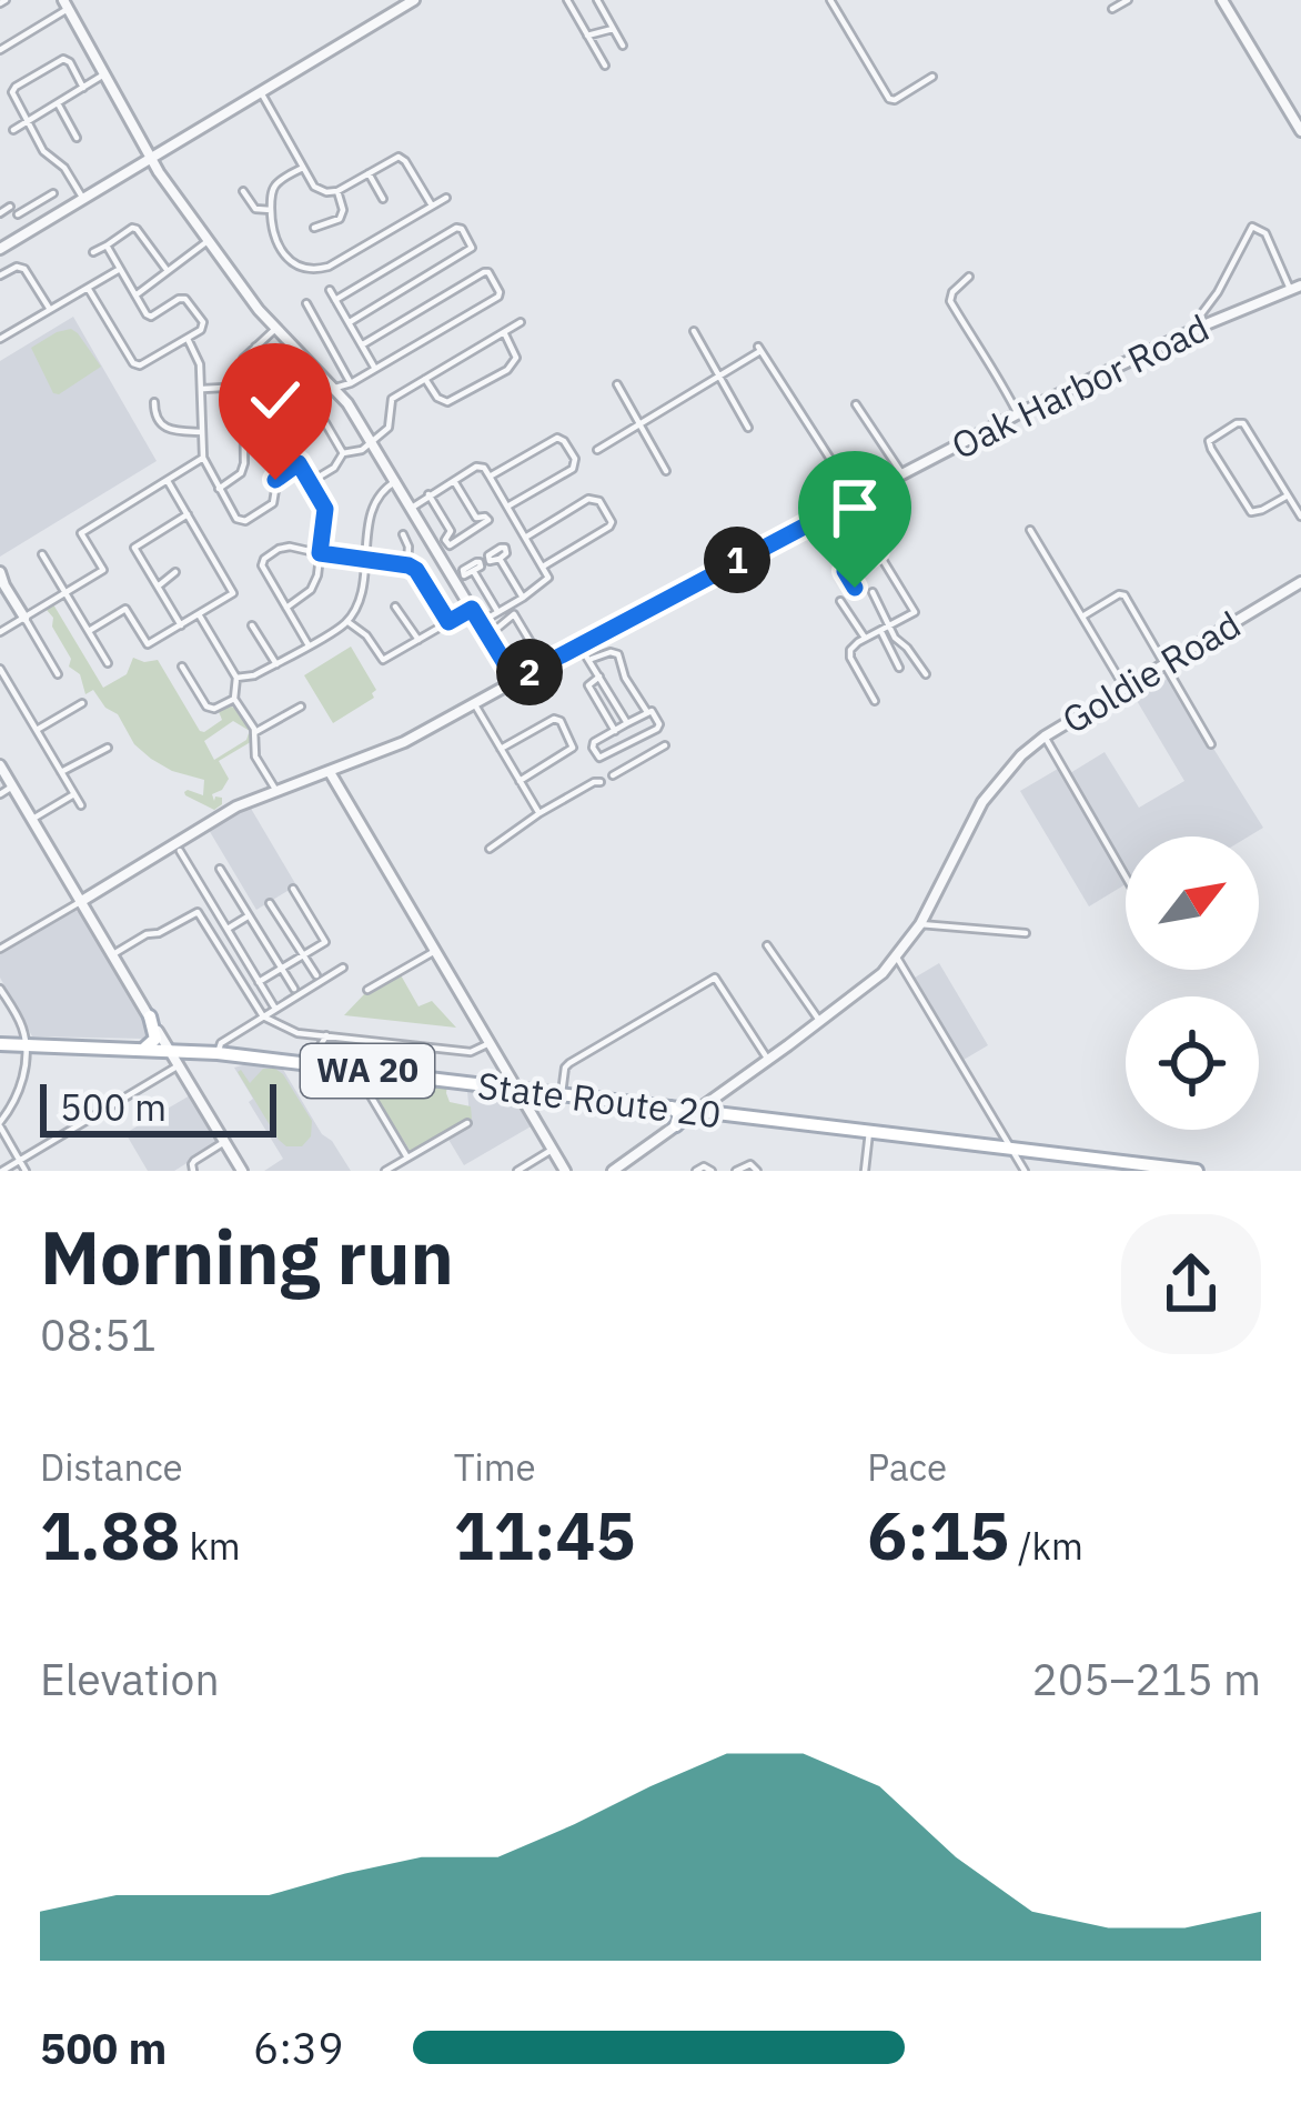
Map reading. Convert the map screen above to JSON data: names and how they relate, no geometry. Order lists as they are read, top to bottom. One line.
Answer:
{"streets":{"main road":["WA 20","State Route 20"],"street":["Oak Harbor Road","Goldie Road"]},"crossings":[["Goldie Road","State Route 20"]],"scale_bar":"500 m","north":"top right","page":{"pins":["1","2"],"scale":"500 m","heading":["Morning run","08:51"],"stats":[["Distance","1.88 km"],["Time","11:45"],["Pace","6:15 /km"]],"chart":["Elevation","205–215 m"],"list":[{"name":"500 m","note":"6:39"}]}}
